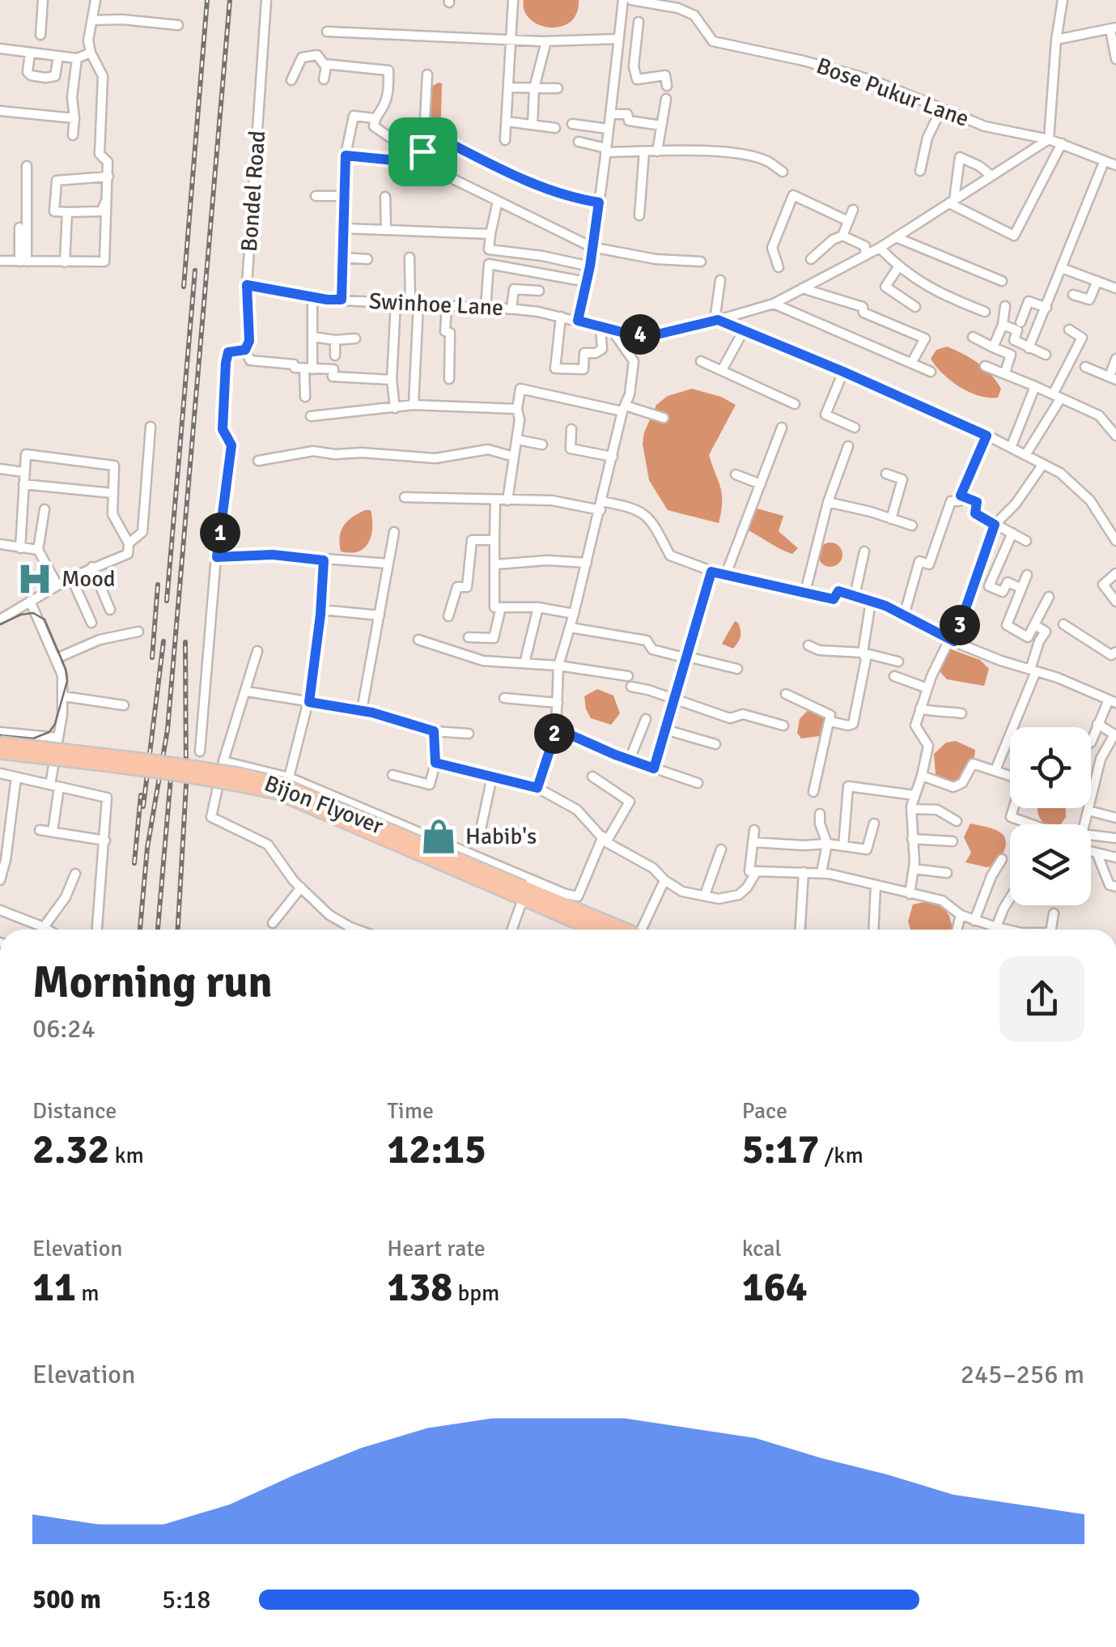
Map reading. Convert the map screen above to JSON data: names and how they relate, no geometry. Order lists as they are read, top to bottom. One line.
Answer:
{"streets":{"main road":["Bijon Flyover"],"street":["Bose Pukur Lane","Bondel Road","Swinhoe Lane"]},"crossings":[["Bose Pukur Lane","Swinhoe Lane"],["Bondel Road","Swinhoe Lane"]],"places":{"hospital":["Mood"],"shop":["Habib's"]},"page":{"pins":["4","1","3","2"],"heading":["Morning run","06:24"],"stats":[["Distance","2.32 km"],["Time","12:15"],["Pace","5:17 /km"],["Elevation","11 m"],["Heart rate","138 bpm"],["kcal","164"]],"chart":["Elevation","245–256 m"],"list":[{"name":"500 m","note":"5:18"}]}}
